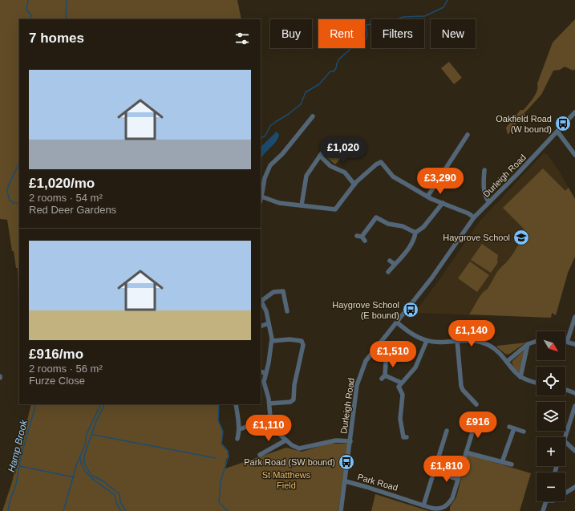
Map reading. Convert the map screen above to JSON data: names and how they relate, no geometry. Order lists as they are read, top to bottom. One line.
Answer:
{"streets":{"street":["Durleigh Road","Park Road"]},"crossings":[["Durleigh Road","Park Road"]],"water":["Hamp Brook"],"parks":["St Matthews Field"],"places":{"bus stop":["Oakfield Road (W bound)","Haygrove School (E bound)","Park Road (SW bound)"],"school or university":["Haygrove School"]},"north":"bottom right","page":{"chip":["Buy","Rent","Filters","New"],"heading":"7 homes","list":[{"name":"£1,020/mo","note":"2 rooms · 54 m² · Red Deer Gardens"},{"name":"£916/mo","note":"2 rooms · 56 m² · Furze Close"}],"price":["£1,020","£3,290","£1,140","£1,510","£916","£1,110","£1,810"],"map_buttons":["+","−"]}}
